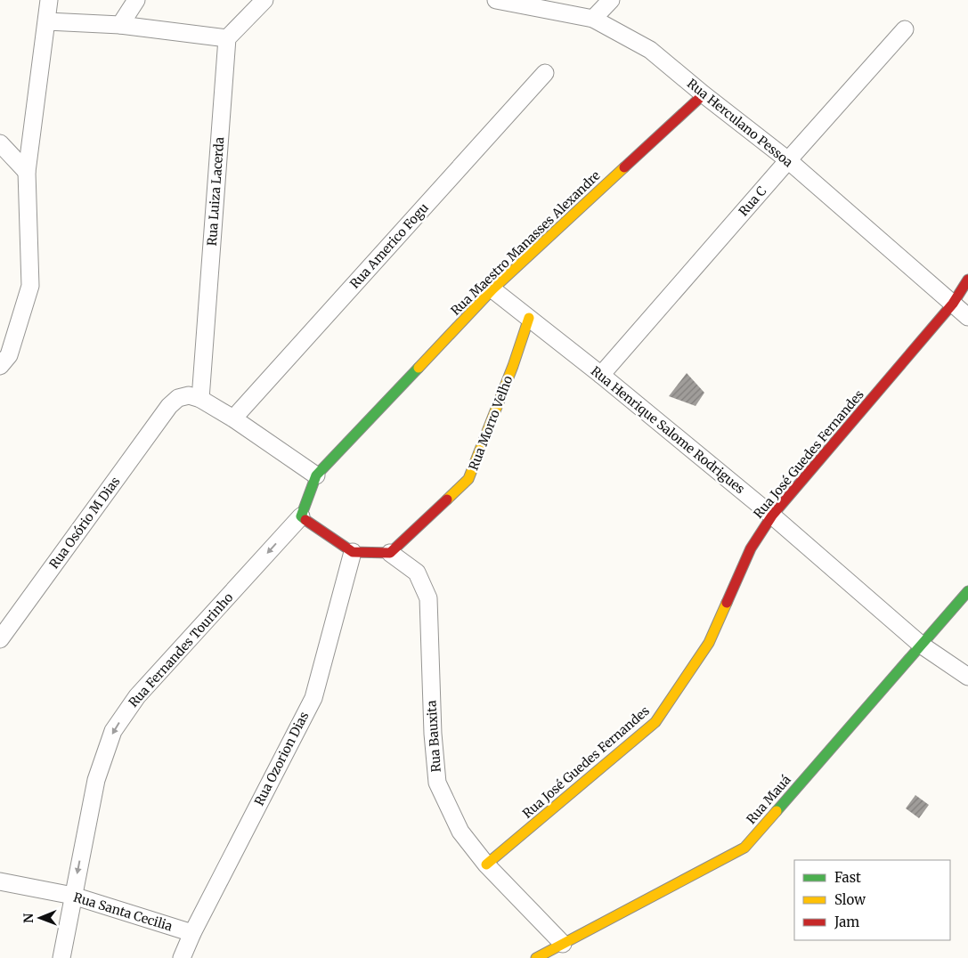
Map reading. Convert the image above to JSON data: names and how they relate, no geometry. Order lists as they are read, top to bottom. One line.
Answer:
{"streets":{"street":["Rua Herculano Pessoa","Rua Luiza Lacerda","Rua C","Rua Maestro Manasses Alexandre","Rua Americo Fogu","Rua Morro Velho","Rua Henrique Salome Rodrigues","Rua José Guedes Fernandes","Rua Osório M Dias","Rua Fernandes Tourinho","Rua Bauxita","Rua Ozorion Dias","Rua Mauá","Rua Santa Cecilia"]},"crossings":[["Rua Herculano Pessoa","Rua C"],["Rua Herculano Pessoa","Rua Maestro Manasses Alexandre"],["Rua Herculano Pessoa","Rua José Guedes Fernandes"],["Rua Luiza Lacerda","Rua Osório M Dias"],["Rua C","Rua Henrique Salome Rodrigues"],["Rua Maestro Manasses Alexandre","Rua Henrique Salome Rodrigues"],["Rua Morro Velho","Rua Henrique Salome Rodrigues"],["Rua Morro Velho","Rua Bauxita"],["Rua Henrique Salome Rodrigues","Rua José Guedes Fernandes"],["Rua Henrique Salome Rodrigues","Rua Mauá"],["Rua José Guedes Fernandes","Rua Bauxita"],["Rua Fernandes Tourinho","Rua Santa Cecilia"],["Rua Bauxita","Rua Mauá"],["Rua Ozorion Dias","Rua Santa Cecilia"]],"one_way":["Rua Fernandes Tourinho"],"legend":["Fast","Slow","Jam"],"north":"left"}
